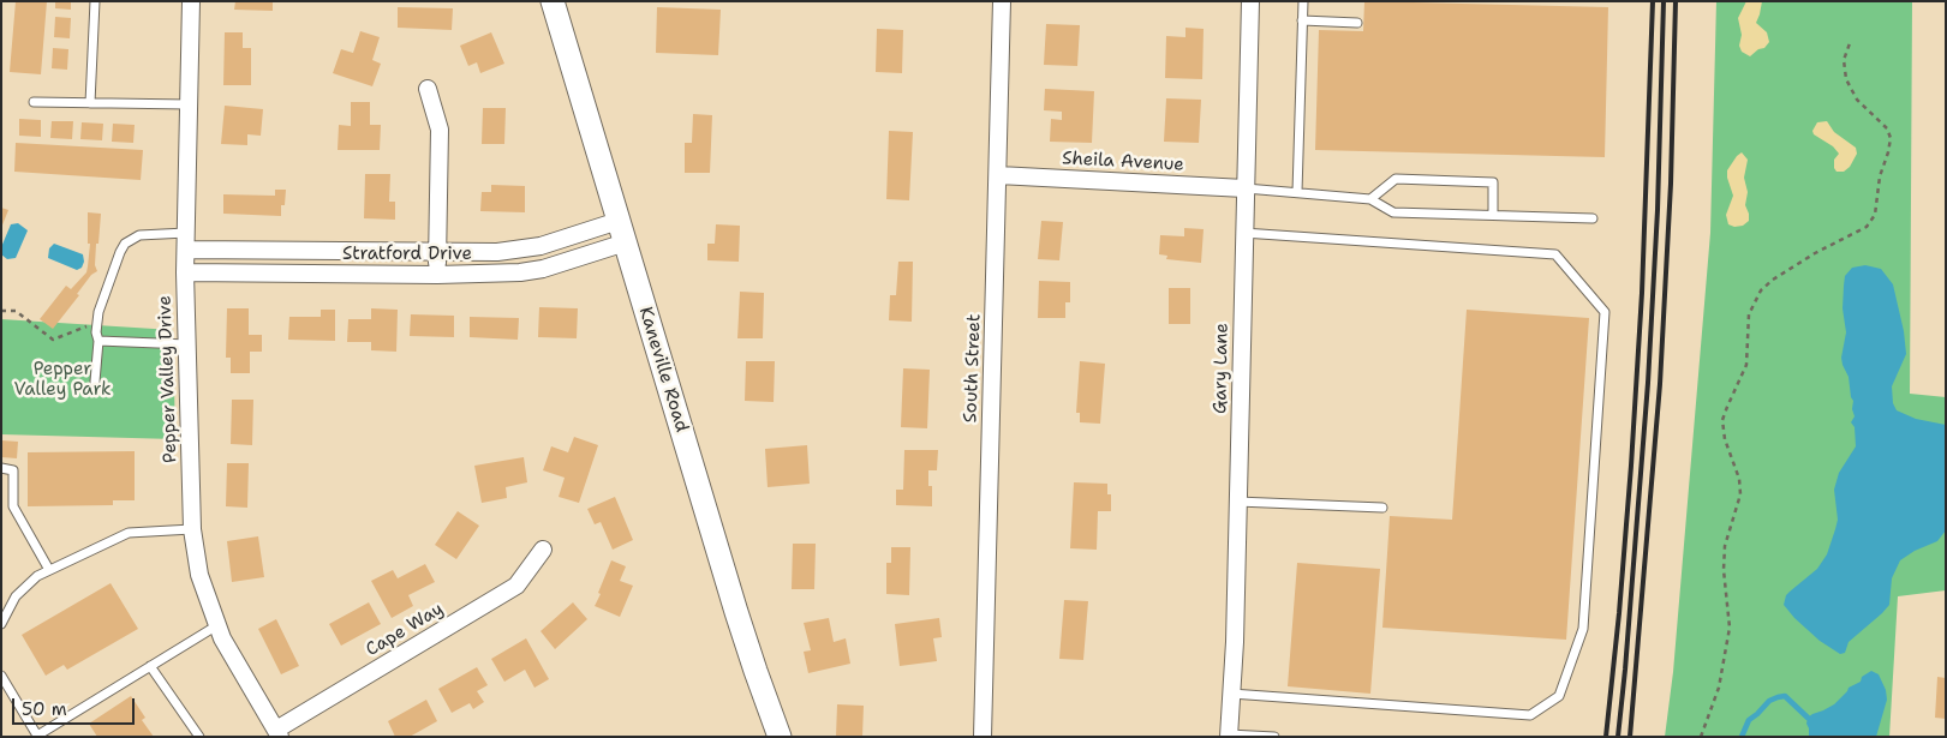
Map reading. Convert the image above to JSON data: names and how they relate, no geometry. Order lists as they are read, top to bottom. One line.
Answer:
{"streets":{"main road":["Kaneville Road"],"street":["Sheila Avenue","Stratford Drive","South Street","Gary Lane","Pepper Valley Drive","Cape Way"]},"crossings":[["Sheila Avenue","South Street"],["Sheila Avenue","Gary Lane"],["Stratford Drive","Kaneville Road"],["Stratford Drive","Pepper Valley Drive"],["Pepper Valley Drive","Cape Way"]],"parks":["Pepper Valley Park"],"scale_bar":"50 m"}
